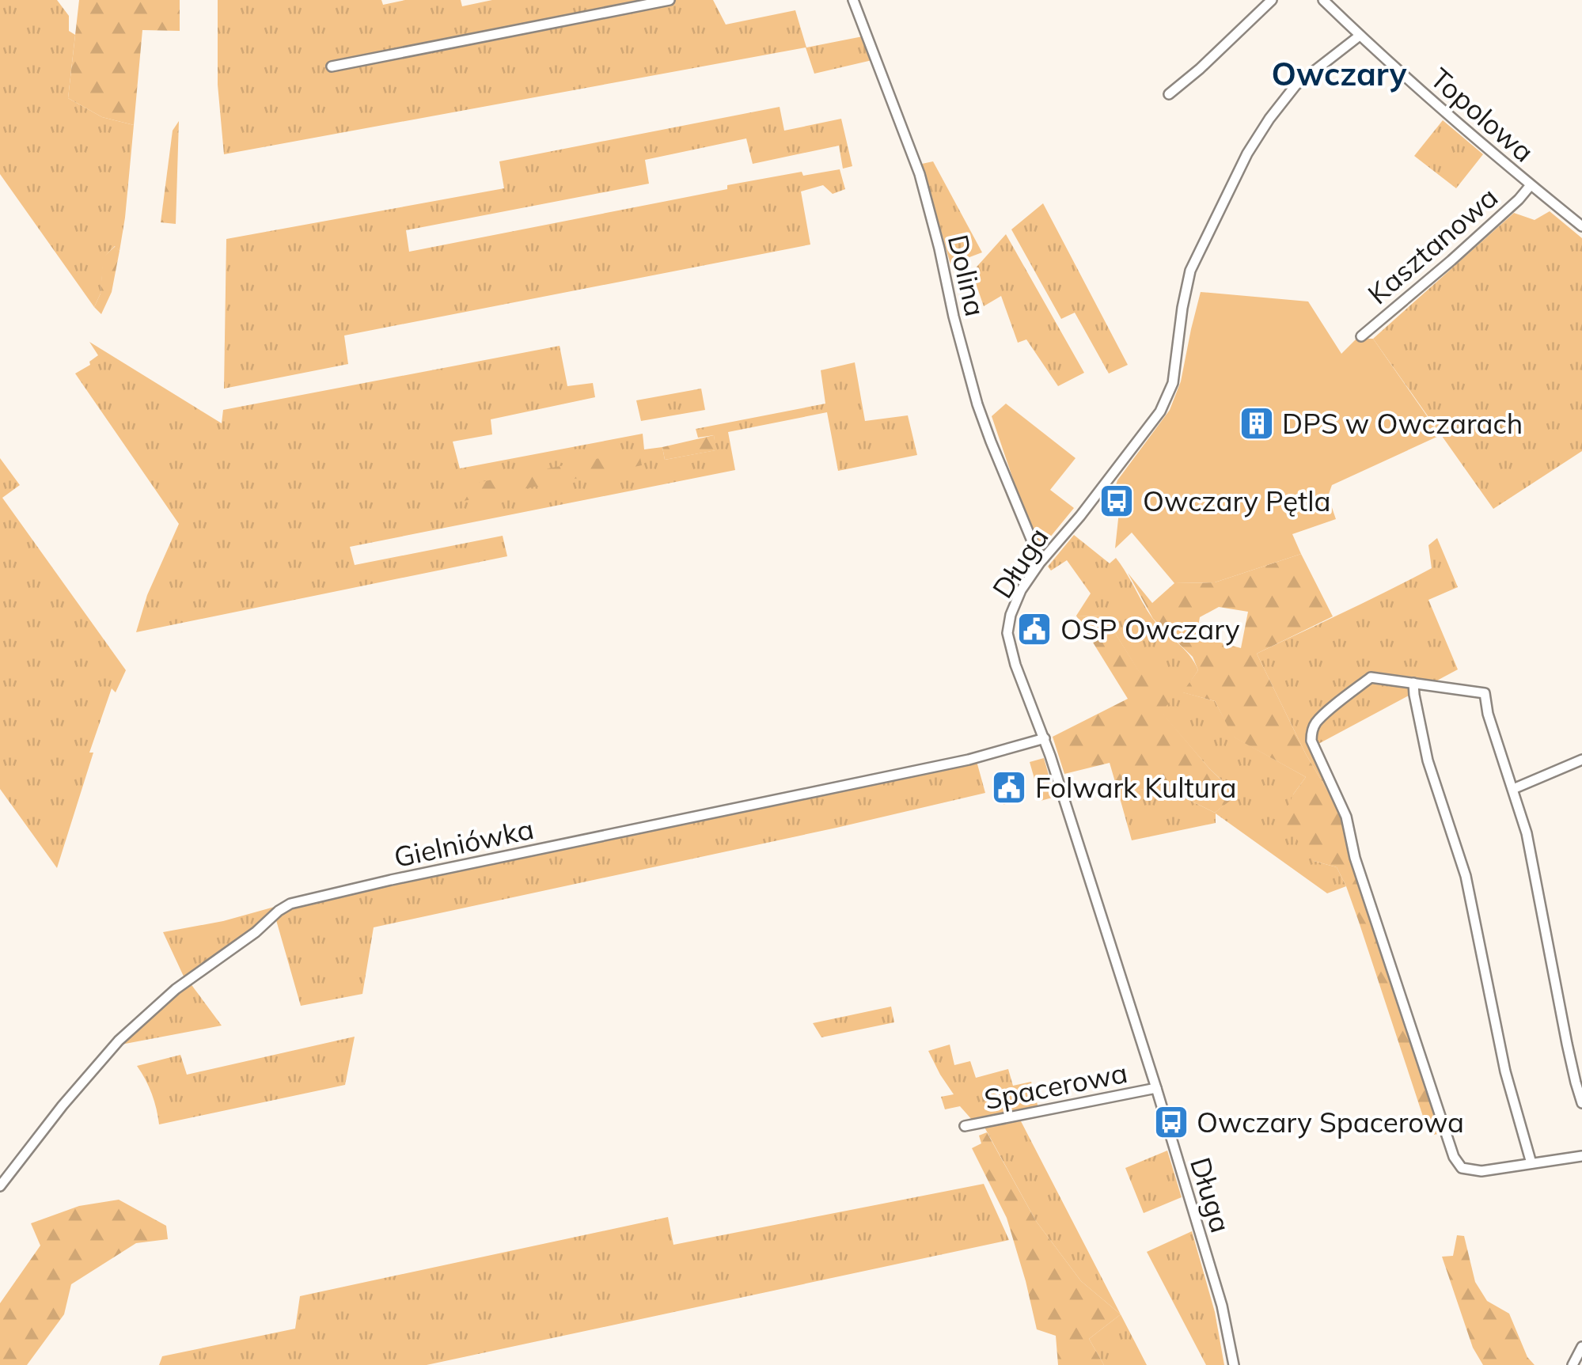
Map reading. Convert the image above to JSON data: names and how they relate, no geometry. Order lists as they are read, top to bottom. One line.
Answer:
{"streets":{"street":["Topolowa","Kasztanowa","Dolina","Długa","Gielniówka","Spacerowa"]},"crossings":[["Topolowa","Kasztanowa"],["Topolowa","Długa"],["Dolina","Długa"],["Długa","Gielniówka"],["Długa","Spacerowa"]],"districts":["Owczary"],"places":{"building":["DPS w Owczarach"],"bus stop":["Owczary Pętla","Owczary Spacerowa"],"public building":["OSP Owczary","Folwark Kultura"]}}
